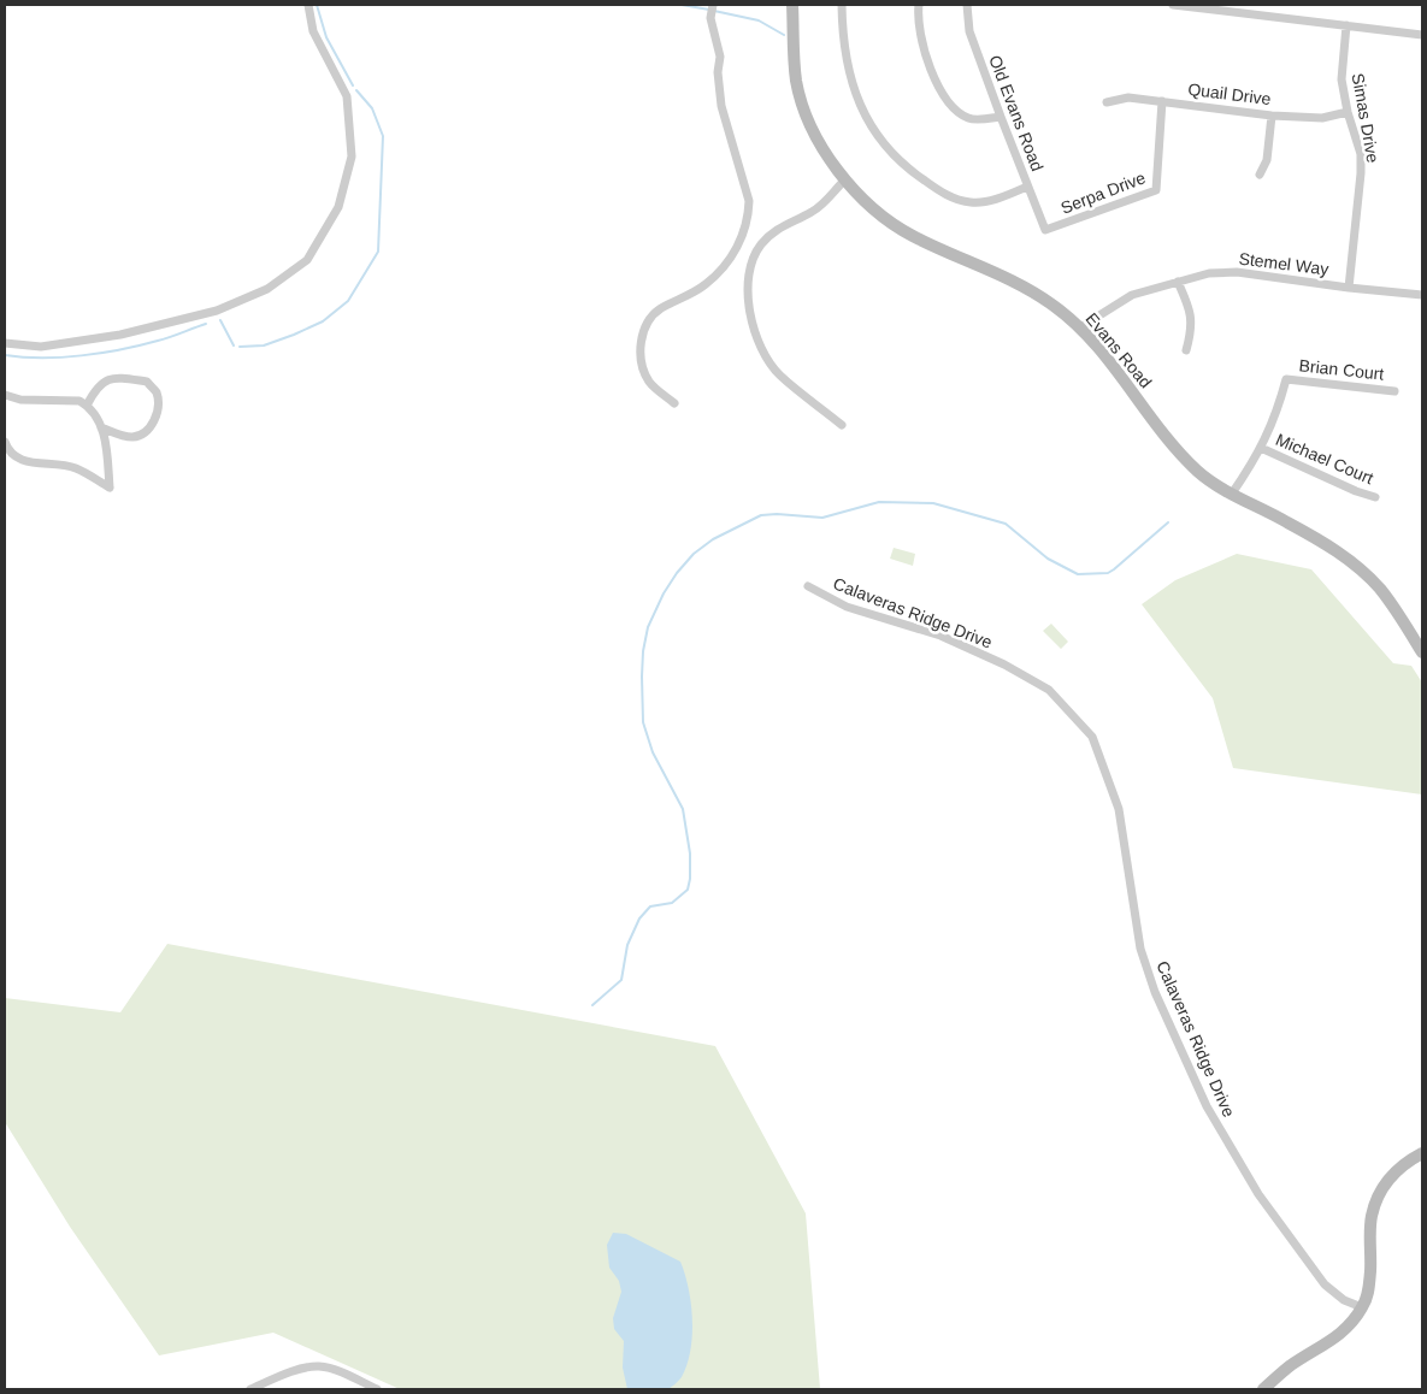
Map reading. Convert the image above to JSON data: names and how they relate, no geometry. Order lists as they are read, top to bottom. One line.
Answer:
{"streets":{"street":["Quail Drive","Old Evans Road","Simas Drive","Serpa Drive","Stemel Way","Evans Road","Brian Court","Michael Court","Calaveras Ridge Drive"]},"crossings":[["Quail Drive","Simas Drive"],["Quail Drive","Serpa Drive"],["Old Evans Road","Serpa Drive"],["Simas Drive","Stemel Way"],["Stemel Way","Evans Road"],["Brian Court","Michael Court"]]}
